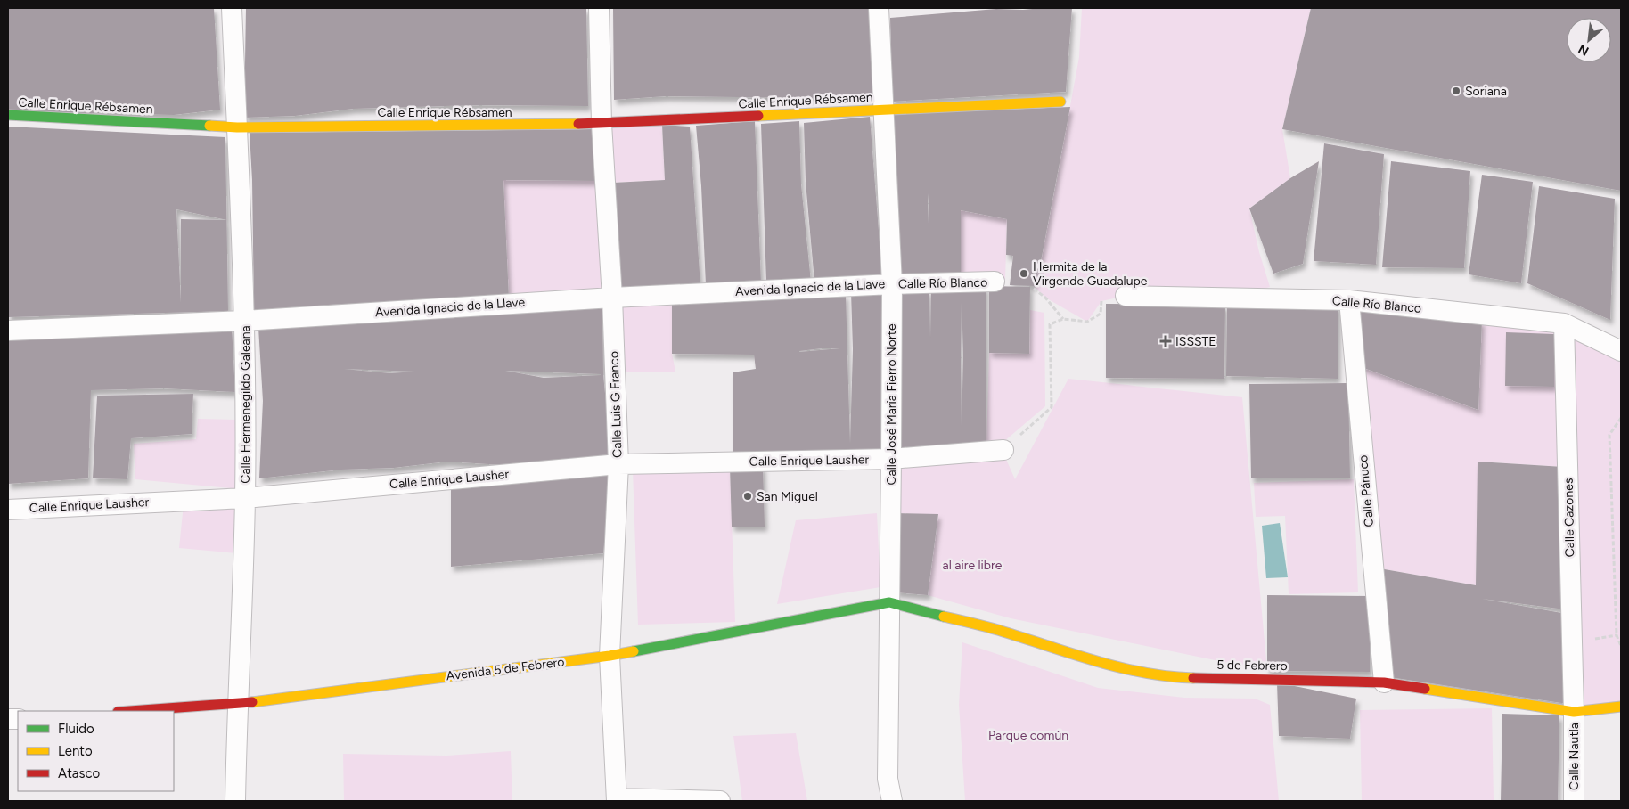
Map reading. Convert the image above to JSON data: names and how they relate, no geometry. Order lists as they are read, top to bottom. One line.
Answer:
{"streets":{"street":["Calle Enrique Rébsamen","Calle Río Blanco","Avenida Ignacio de la Llave","Calle Hermenegildo Galeana","Calle Luis G Franco","Calle José María Fierro Norte","Calle Enrique Lausher","Calle Pánuco","Calle Cazones","5 de Febrero","Avenida 5 de Febrero","Calle Nautla"]},"crossings":[["Calle Enrique Rébsamen","Calle Hermenegildo Galeana"],["Calle Enrique Rébsamen","Calle Luis G Franco"],["Calle Enrique Rébsamen","Calle José María Fierro Norte"],["Calle Río Blanco","Avenida Ignacio de la Llave"],["Calle Río Blanco","Calle José María Fierro Norte"],["Calle Río Blanco","Calle Pánuco"],["Calle Río Blanco","Calle Cazones"],["Avenida Ignacio de la Llave","Calle Hermenegildo Galeana"],["Avenida Ignacio de la Llave","Calle Luis G Franco"],["Avenida Ignacio de la Llave","Calle José María Fierro Norte"],["Calle Hermenegildo Galeana","Calle Enrique Lausher"],["Calle Hermenegildo Galeana","Avenida 5 de Febrero"],["Calle Luis G Franco","Calle Enrique Lausher"],["Calle Luis G Franco","Avenida 5 de Febrero"],["Calle José María Fierro Norte","Calle Enrique Lausher"],["Calle José María Fierro Norte","5 de Febrero"],["Calle José María Fierro Norte","Avenida 5 de Febrero"],["Calle Pánuco","5 de Febrero"],["Calle Cazones","5 de Febrero"],["Calle Cazones","Calle Nautla"],["5 de Febrero","Avenida 5 de Febrero"],["5 de Febrero","Calle Nautla"]],"parks":["al aire libre","Parque común"],"places":{"other":["Soriana","Hermita de la Virgende Guadalupe","San Miguel"],"health":["ISSSTE"]},"legend":["Fluido","Lento","Atasco"],"north":"bottom left"}
